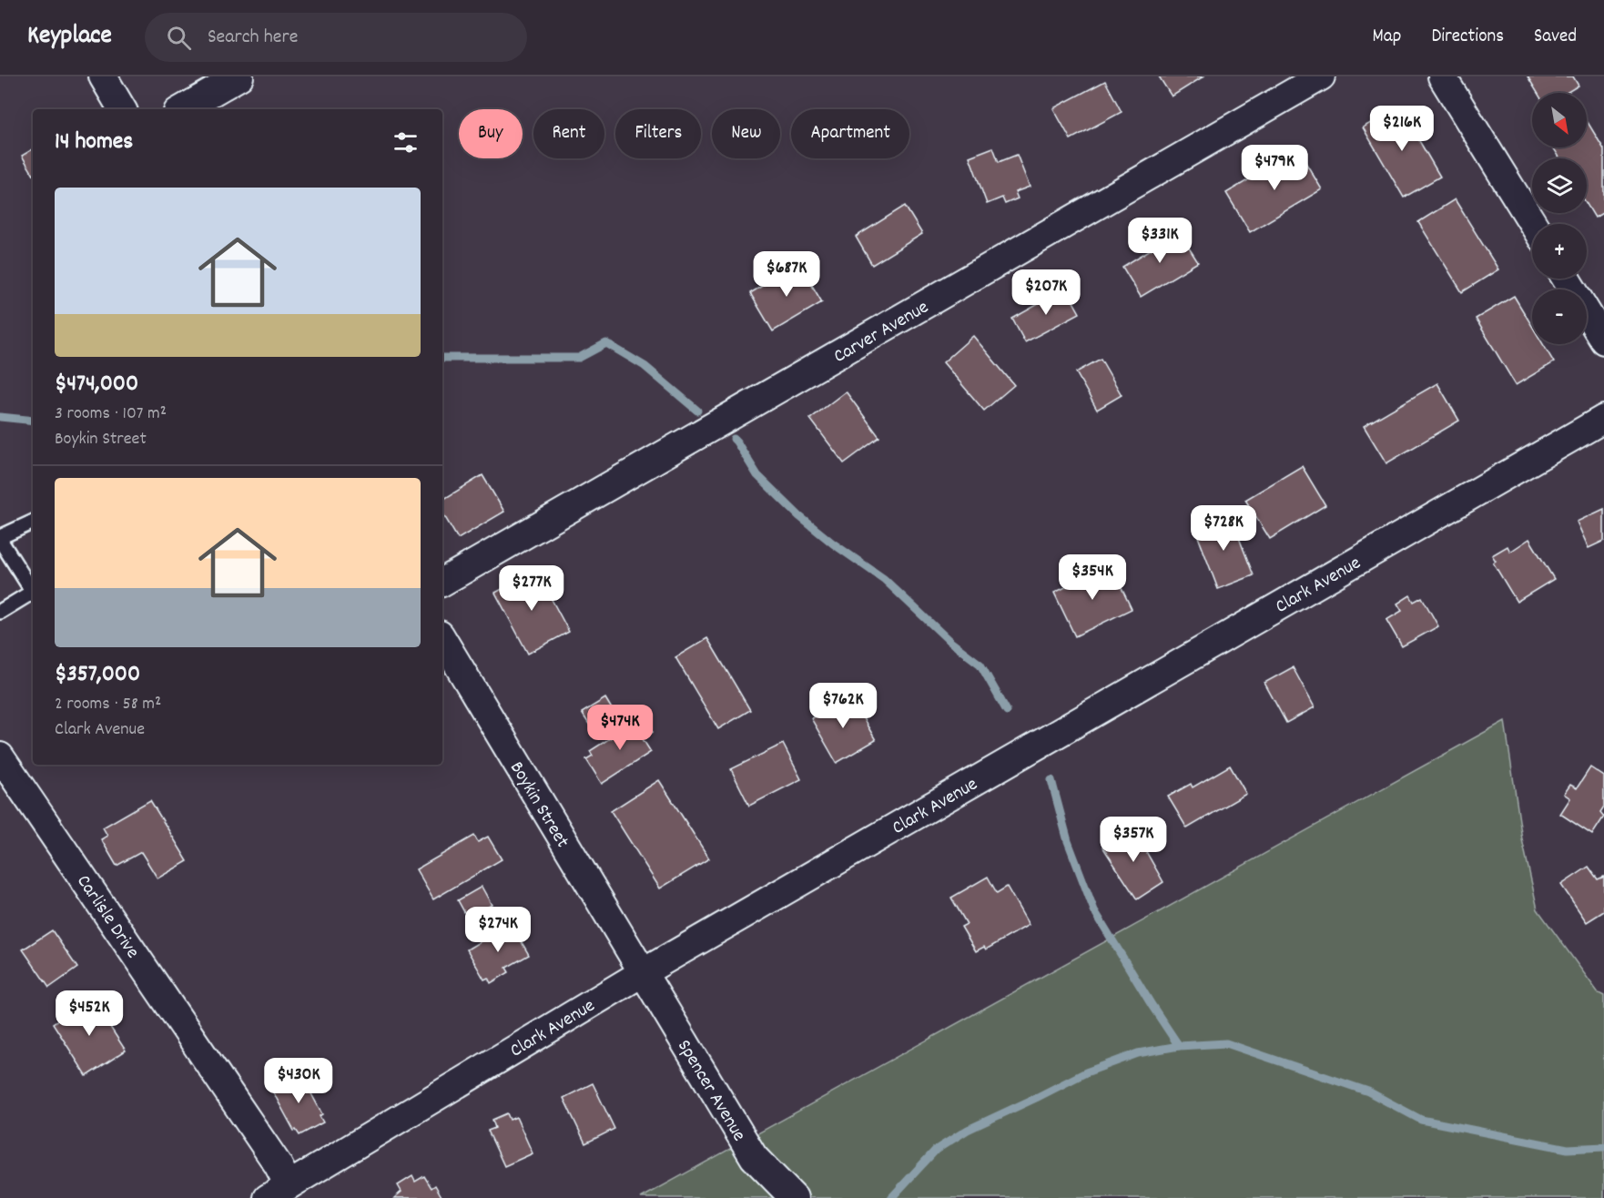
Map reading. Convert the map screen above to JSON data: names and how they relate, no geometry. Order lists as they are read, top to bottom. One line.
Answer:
{"streets":{"street":["Carver Avenue","Clark Avenue","Boykin Street","Carlisle Drive","Spencer Avenue"]},"crossings":[["Clark Avenue","Boykin Street"],["Clark Avenue","Carlisle Drive"],["Clark Avenue","Spencer Avenue"],["Boykin Street","Spencer Avenue"]],"north":"bottom right","page":{"header":"Keyplace","search":"Search here","nav":["Map","Directions","Saved"],"map_buttons":["+","−"],"price":["$216K","$479K","$331K","$687K","$207K","$728K","$354K","$277K","$762K","$474K","$357K","$274K","$452K","$430K"],"chip":["Buy","Rent","Filters","New","Apartment"],"heading":"14 homes","list":[{"name":"$474,000","note":"3 rooms · 107 m² · Boykin Street"},{"name":"$357,000","note":"2 rooms · 58 m² · Clark Avenue"}]}}
